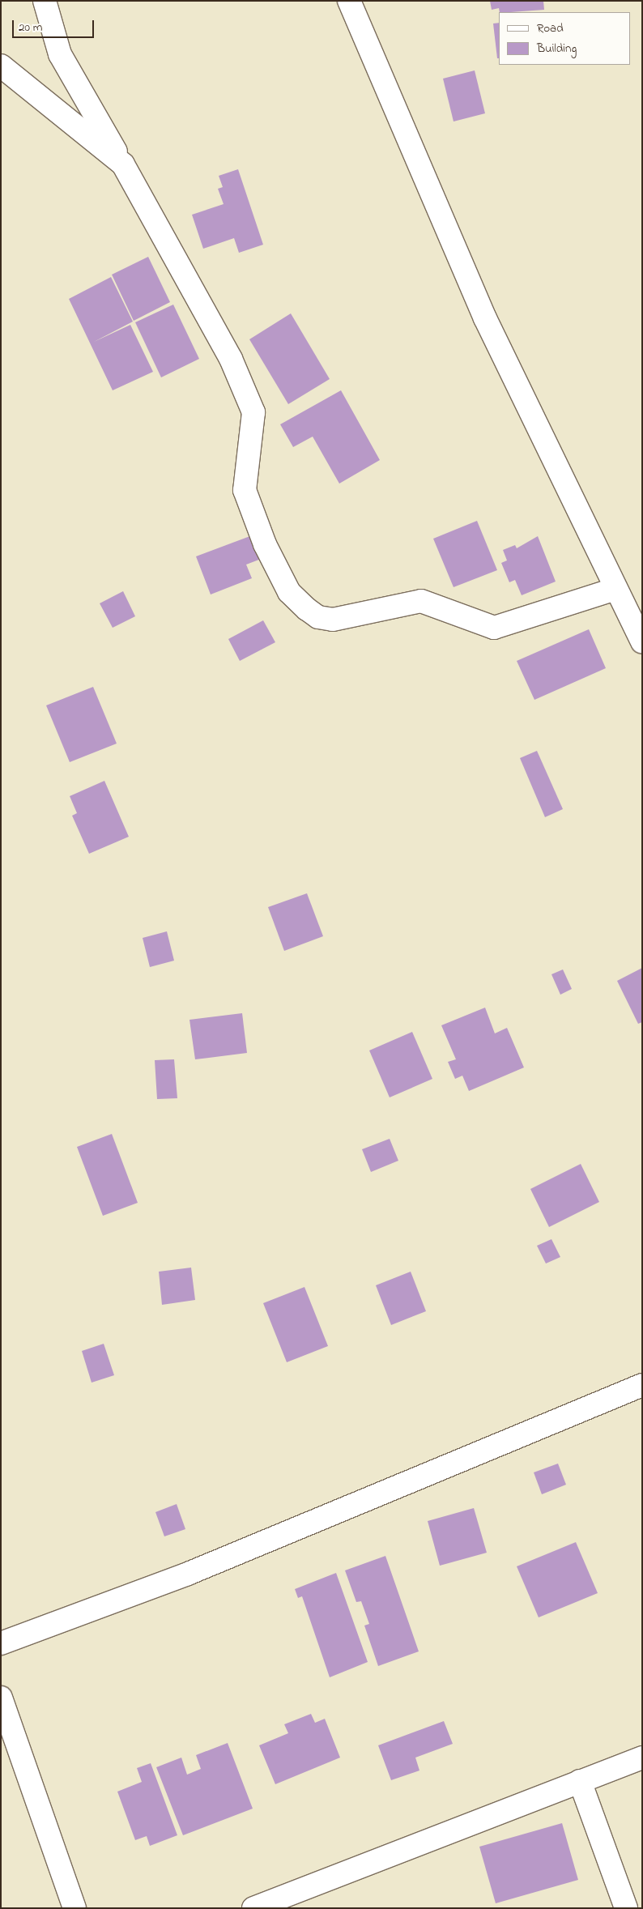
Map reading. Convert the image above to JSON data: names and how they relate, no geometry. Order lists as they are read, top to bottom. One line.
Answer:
{"legend":["Road","Building"],"scale_bar":"20 m"}
